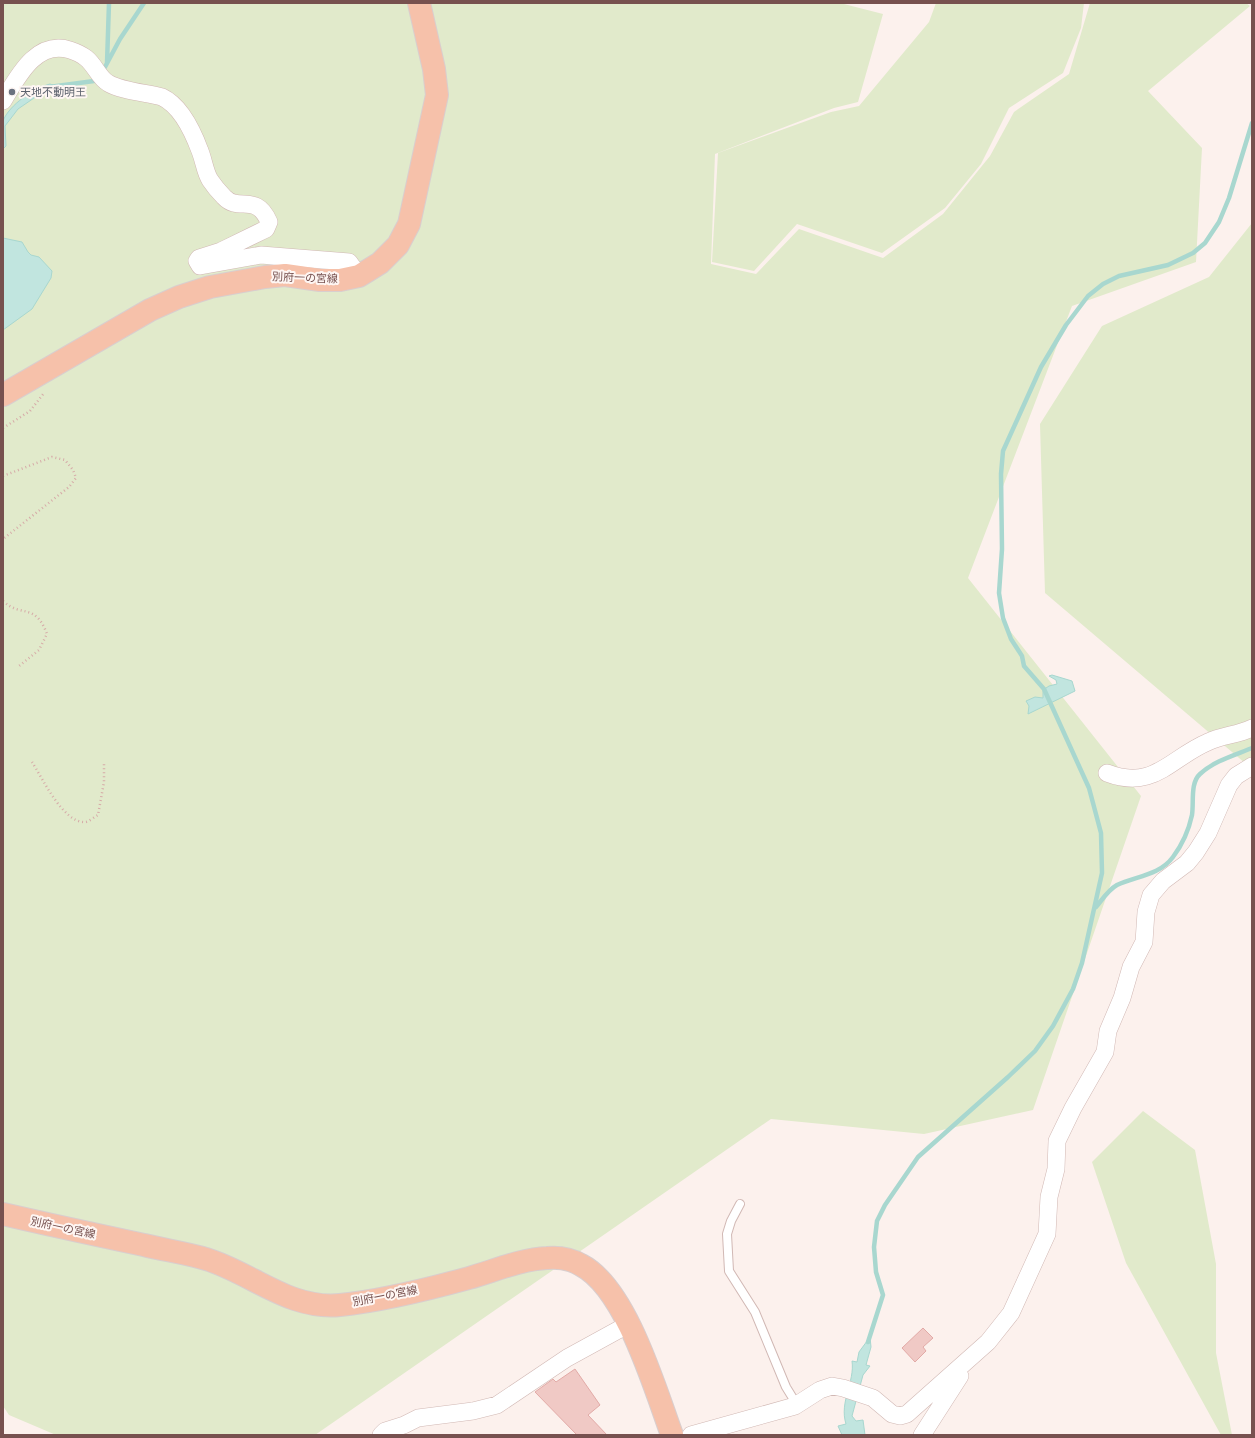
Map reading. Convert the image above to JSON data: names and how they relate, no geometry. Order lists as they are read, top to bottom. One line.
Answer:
{"streets":{"main road":["別府一の宮線"]},"places":["天地不動明王"]}
